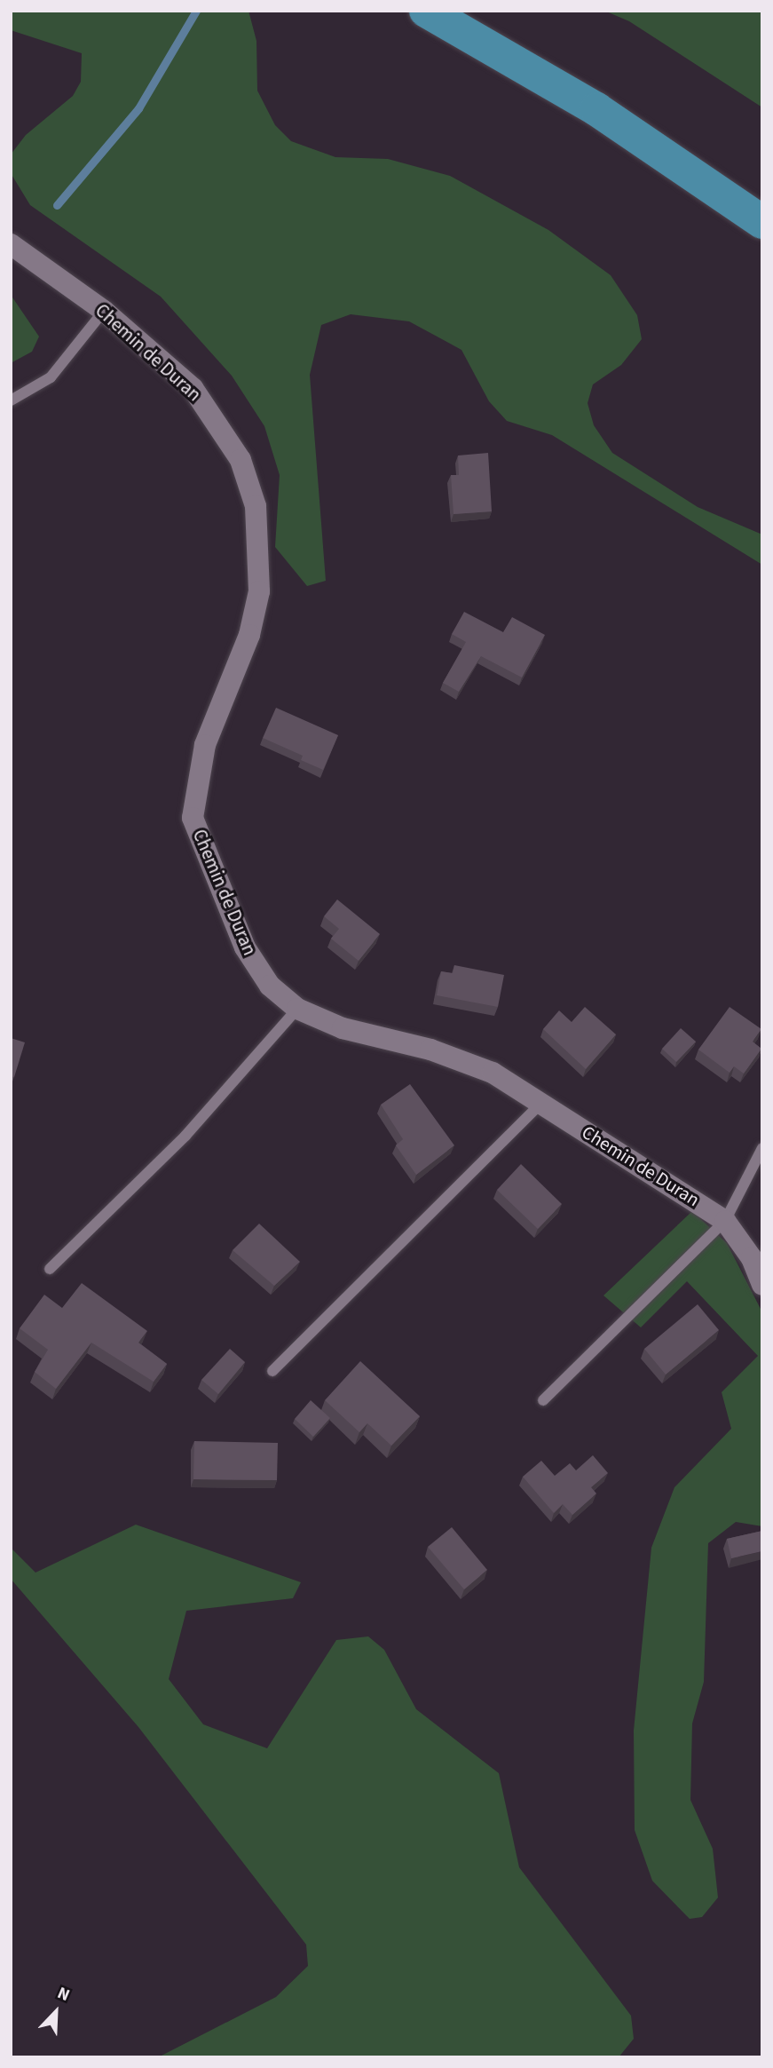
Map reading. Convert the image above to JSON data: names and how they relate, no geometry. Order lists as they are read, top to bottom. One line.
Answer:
{"streets":{"street":["Chemin de Duran"]},"north":"top right"}
